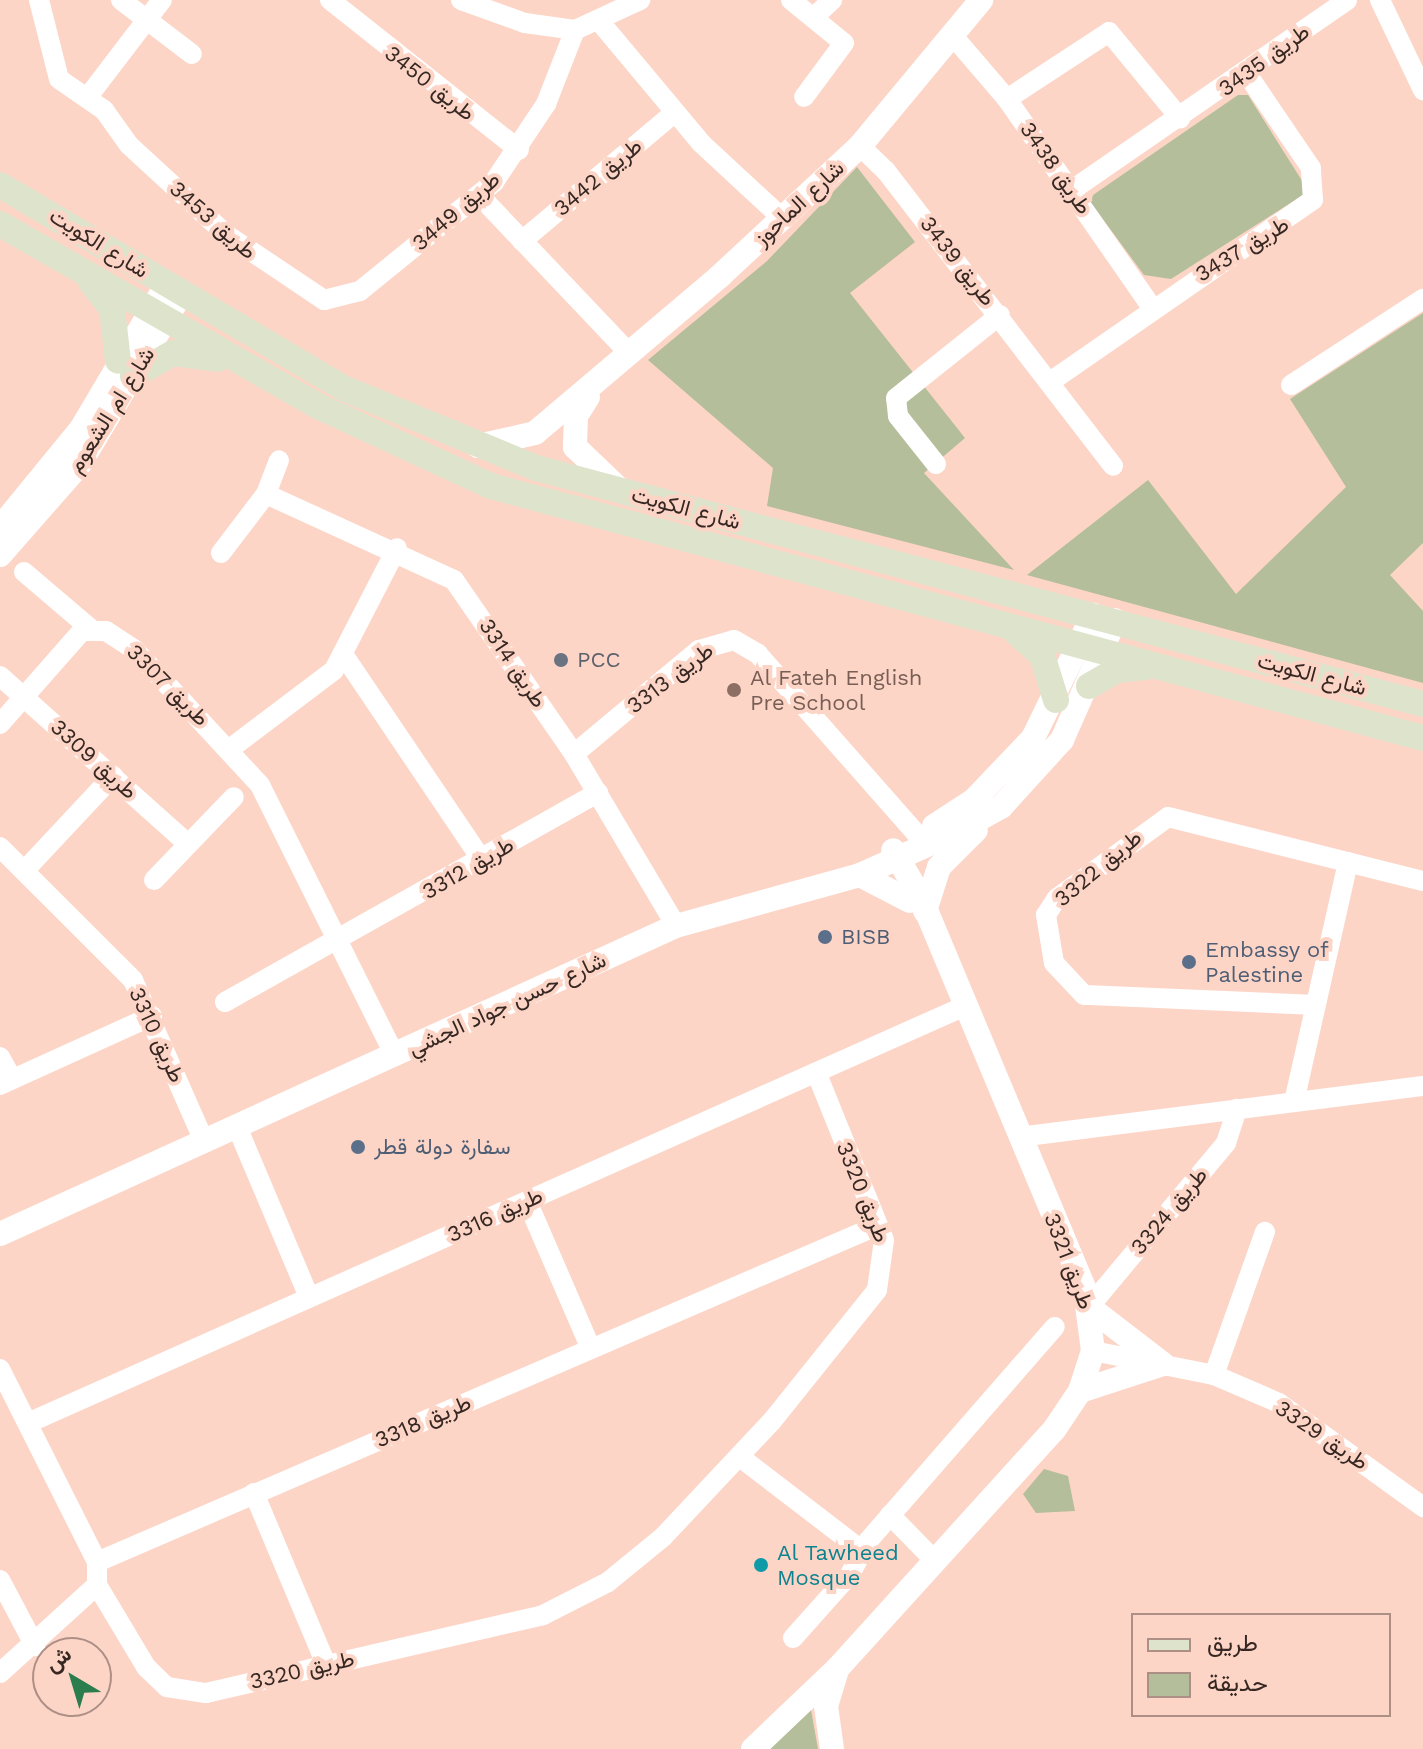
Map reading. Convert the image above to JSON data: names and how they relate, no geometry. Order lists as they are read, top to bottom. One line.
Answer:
{"streets":{"main road":["شارع الكويت"],"street":["طريق 3435","طريق 3450","طريق 3438","طريق 3442","شارع الماحوز","طريق 3449","طريق 3453","طريق 3437","طريق 3439","شارع ام الشعوم","طريق 3314","طريق 3313","طريق 3307","طريق 3309","طريق 3312","طريق 3322","شارع حسن جواد الجشي","طريق 3310","طريق 3320","طريق 3324","طريق 3316","طريق 3321","طريق 3318","طريق 3329"]},"crossings":[["طريق 3435","طريق 3438"],["طريق 3435","طريق 3437"],["طريق 3450","طريق 3449"],["طريق 3438","شارع الماحوز"],["طريق 3438","طريق 3437"],["شارع الماحوز","شارع الكويت"],["شارع الماحوز","طريق 3439"],["طريق 3449","طريق 3453"],["شارع الكويت","شارع ام الشعوم"],["شارع الكويت","شارع حسن جواد الجشي"],["طريق 3437","طريق 3439"],["طريق 3314","طريق 3313"],["طريق 3314","طريق 3312"],["طريق 3314","شارع حسن جواد الجشي"],["طريق 3313","شارع حسن جواد الجشي"],["شارع حسن جواد الجشي","طريق 3310"],["شارع حسن جواد الجشي","طريق 3321"],["طريق 3320","طريق 3316"],["طريق 3320","طريق 3318"],["طريق 3324","طريق 3321"],["طريق 3316","طريق 3321"],["طريق 3321","طريق 3329"]],"places":["PCC","Al Fateh English Pre School","BISB","Embassy of Palestine","سفارة دولة قطر","Al Tawheed Mosque"],"legend":["طريق","حديقة"],"north":"top left"}
